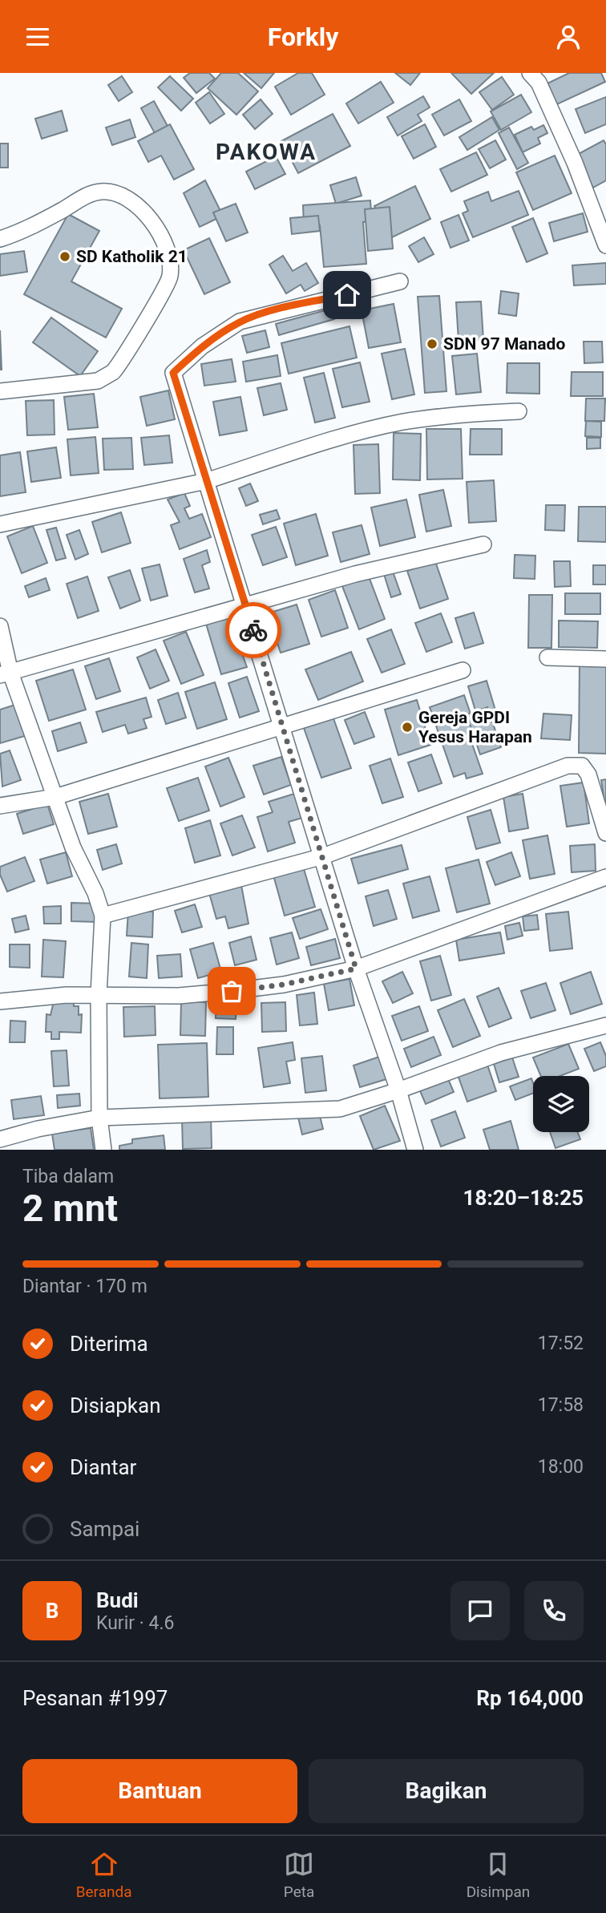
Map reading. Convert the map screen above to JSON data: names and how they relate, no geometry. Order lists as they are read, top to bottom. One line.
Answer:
{"districts":["PAKOWA"],"places":["SD Katholik 21","SDN 97 Manado","Gereja GPDI Yesus Harapan"],"page":{"header":"Forkly","heading":["2 mnt","Tiba dalam","18:20–18:25"],"panel":["Budi","Kurir · 4.6","Pesanan #1997","Rp 164,000"],"bar":"Diantar · 170 m","list":[["Diterima","17:52"],["Disiapkan","17:58"],["Diantar","18:00"],"Sampai"],"round":"B","buttons":["Bantuan","Bagikan"],"tabs":["Beranda","Peta","Disimpan"]}}
